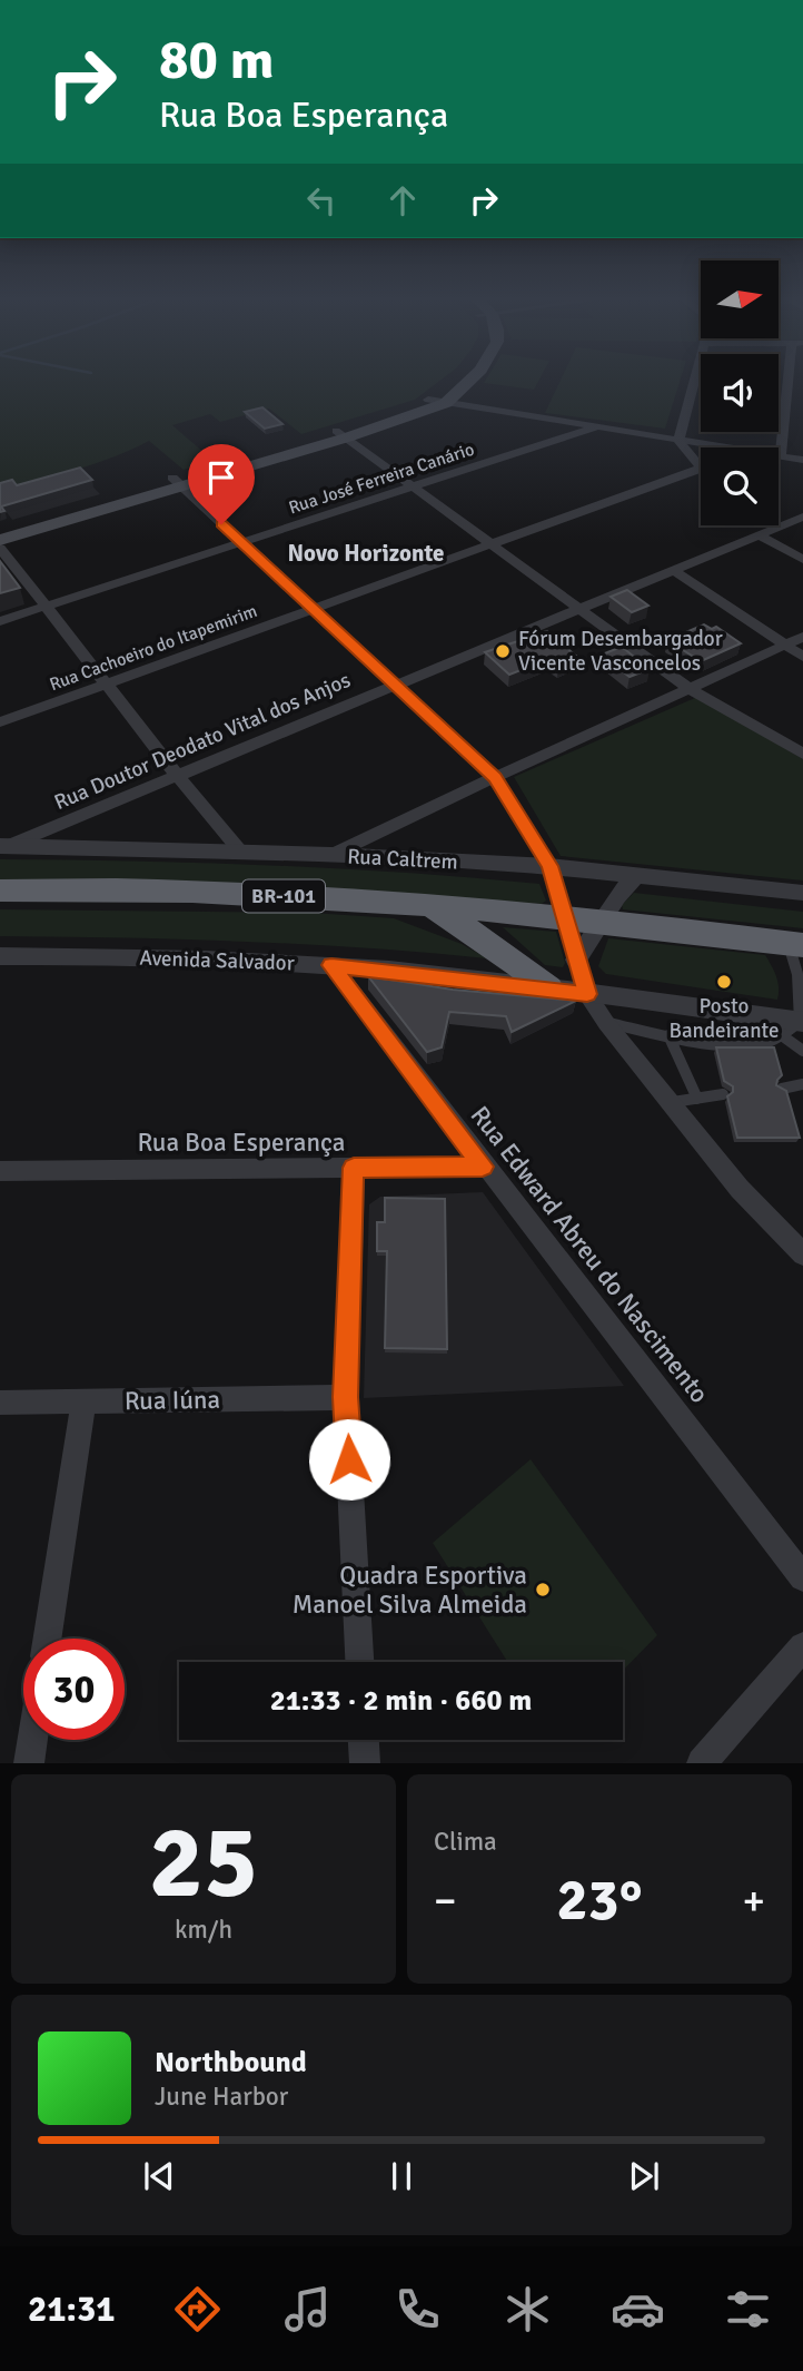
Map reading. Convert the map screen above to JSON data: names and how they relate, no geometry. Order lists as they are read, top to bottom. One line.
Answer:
{"streets":{"highway":["BR-101"],"street":["Rua José Ferreira Canário","Rua Cachoeiro do Itapemirim","Rua Doutor Deodato Vital dos Anjos","Rua Caltrem","Avenida Salvador","Rua Boa Esperança","Rua Edward Abreu do Nascimento","Rua Iúna"]},"crossings":[["Rua Doutor Deodato Vital dos Anjos","Rua Caltrem"],["Avenida Salvador","Rua Edward Abreu do Nascimento"],["Rua Boa Esperança","Rua Edward Abreu do Nascimento"]],"districts":["Novo Horizonte"],"places":["Fórum Desembargador Vicente Vasconcelos","Posto Bandeirante","Quadra Esportiva Manoel Silva Almeida"],"north":"right","page":{"turn":["80 m","Rua Boa Esperança"],"limit":"30","trip":"21:33 · 2 min · 660 m","tile":[["25","km/h"],"Clima"],"heat":["−","23°","+"],"song":["Northbound","June Harbor"],"tabs":"21:31"}}
